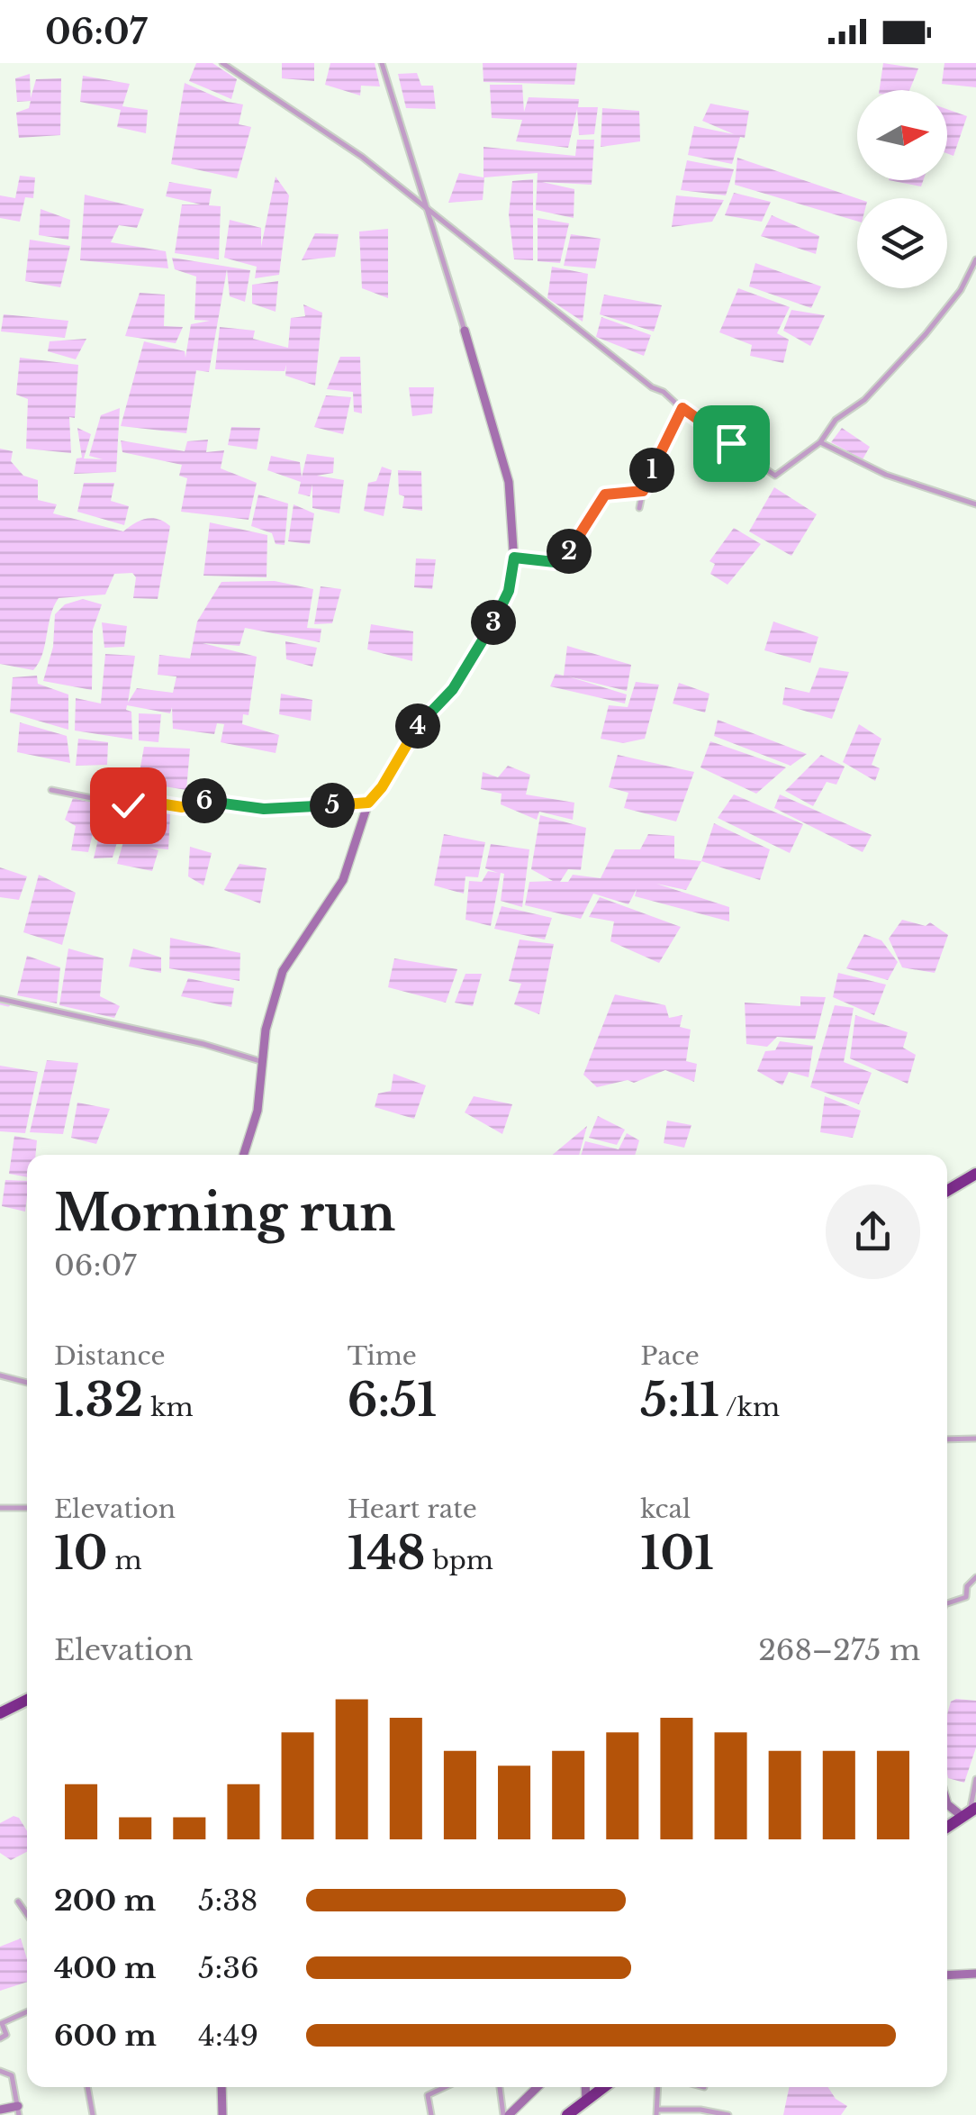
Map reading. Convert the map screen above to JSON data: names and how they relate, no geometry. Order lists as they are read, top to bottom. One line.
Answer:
{"north":"right","page":{"status":"06:07","pins":["1","2","3","4","6","5"],"heading":["Morning run","06:07"],"stats":[["Distance","1.32 km"],["Time","6:51"],["Pace","5:11 /km"],["Elevation","10 m"],["Heart rate","148 bpm"],["kcal","101"]],"chart":["Elevation","268–275 m"],"list":[{"name":"200 m","note":"5:38"},{"name":"400 m","note":"5:36"},{"name":"600 m","note":"4:49"}]}}
